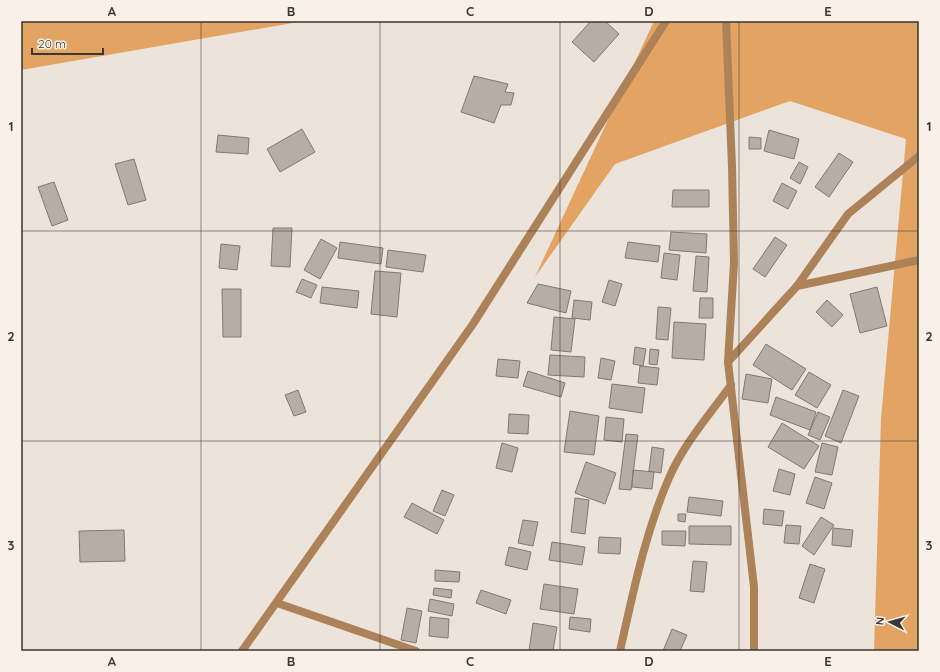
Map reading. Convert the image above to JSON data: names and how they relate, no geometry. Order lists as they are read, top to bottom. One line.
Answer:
{"scale_bar":"20 m","north":"left","grid":{"columns":["A","B","C","D","E"],"rows":["1","2","3"]}}
